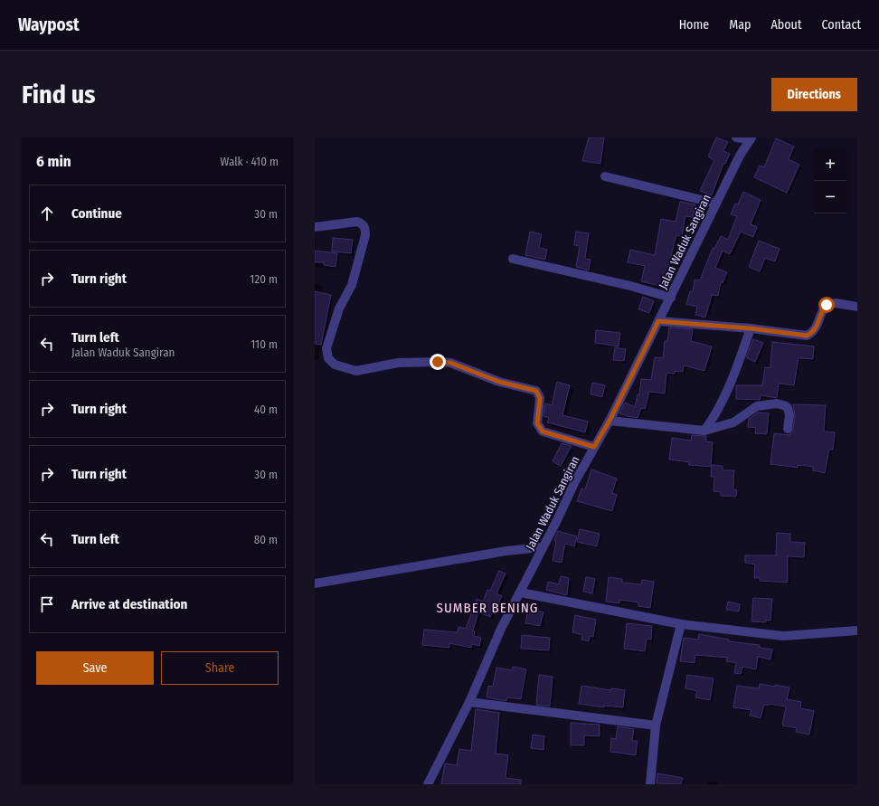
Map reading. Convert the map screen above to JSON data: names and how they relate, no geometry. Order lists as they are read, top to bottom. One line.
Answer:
{"streets":{"street":["Jalan Waduk Sangiran"]},"districts":["SUMBER BENING"],"page":{"header":"Waypost","nav":["Home","Map","About","Contact"],"buttons":["Directions",["Save","Share"]],"title":"Find us","heading":["6 min","Walk · 410 m"],"map_buttons":["+","−"],"list":[["Continue","30 m"],["Turn right","120 m"],["Turn left","Jalan Waduk Sangiran","110 m"],["Turn right","40 m"],["Turn right","30 m"],["Turn left","80 m"],"Arrive at destination"]}}
